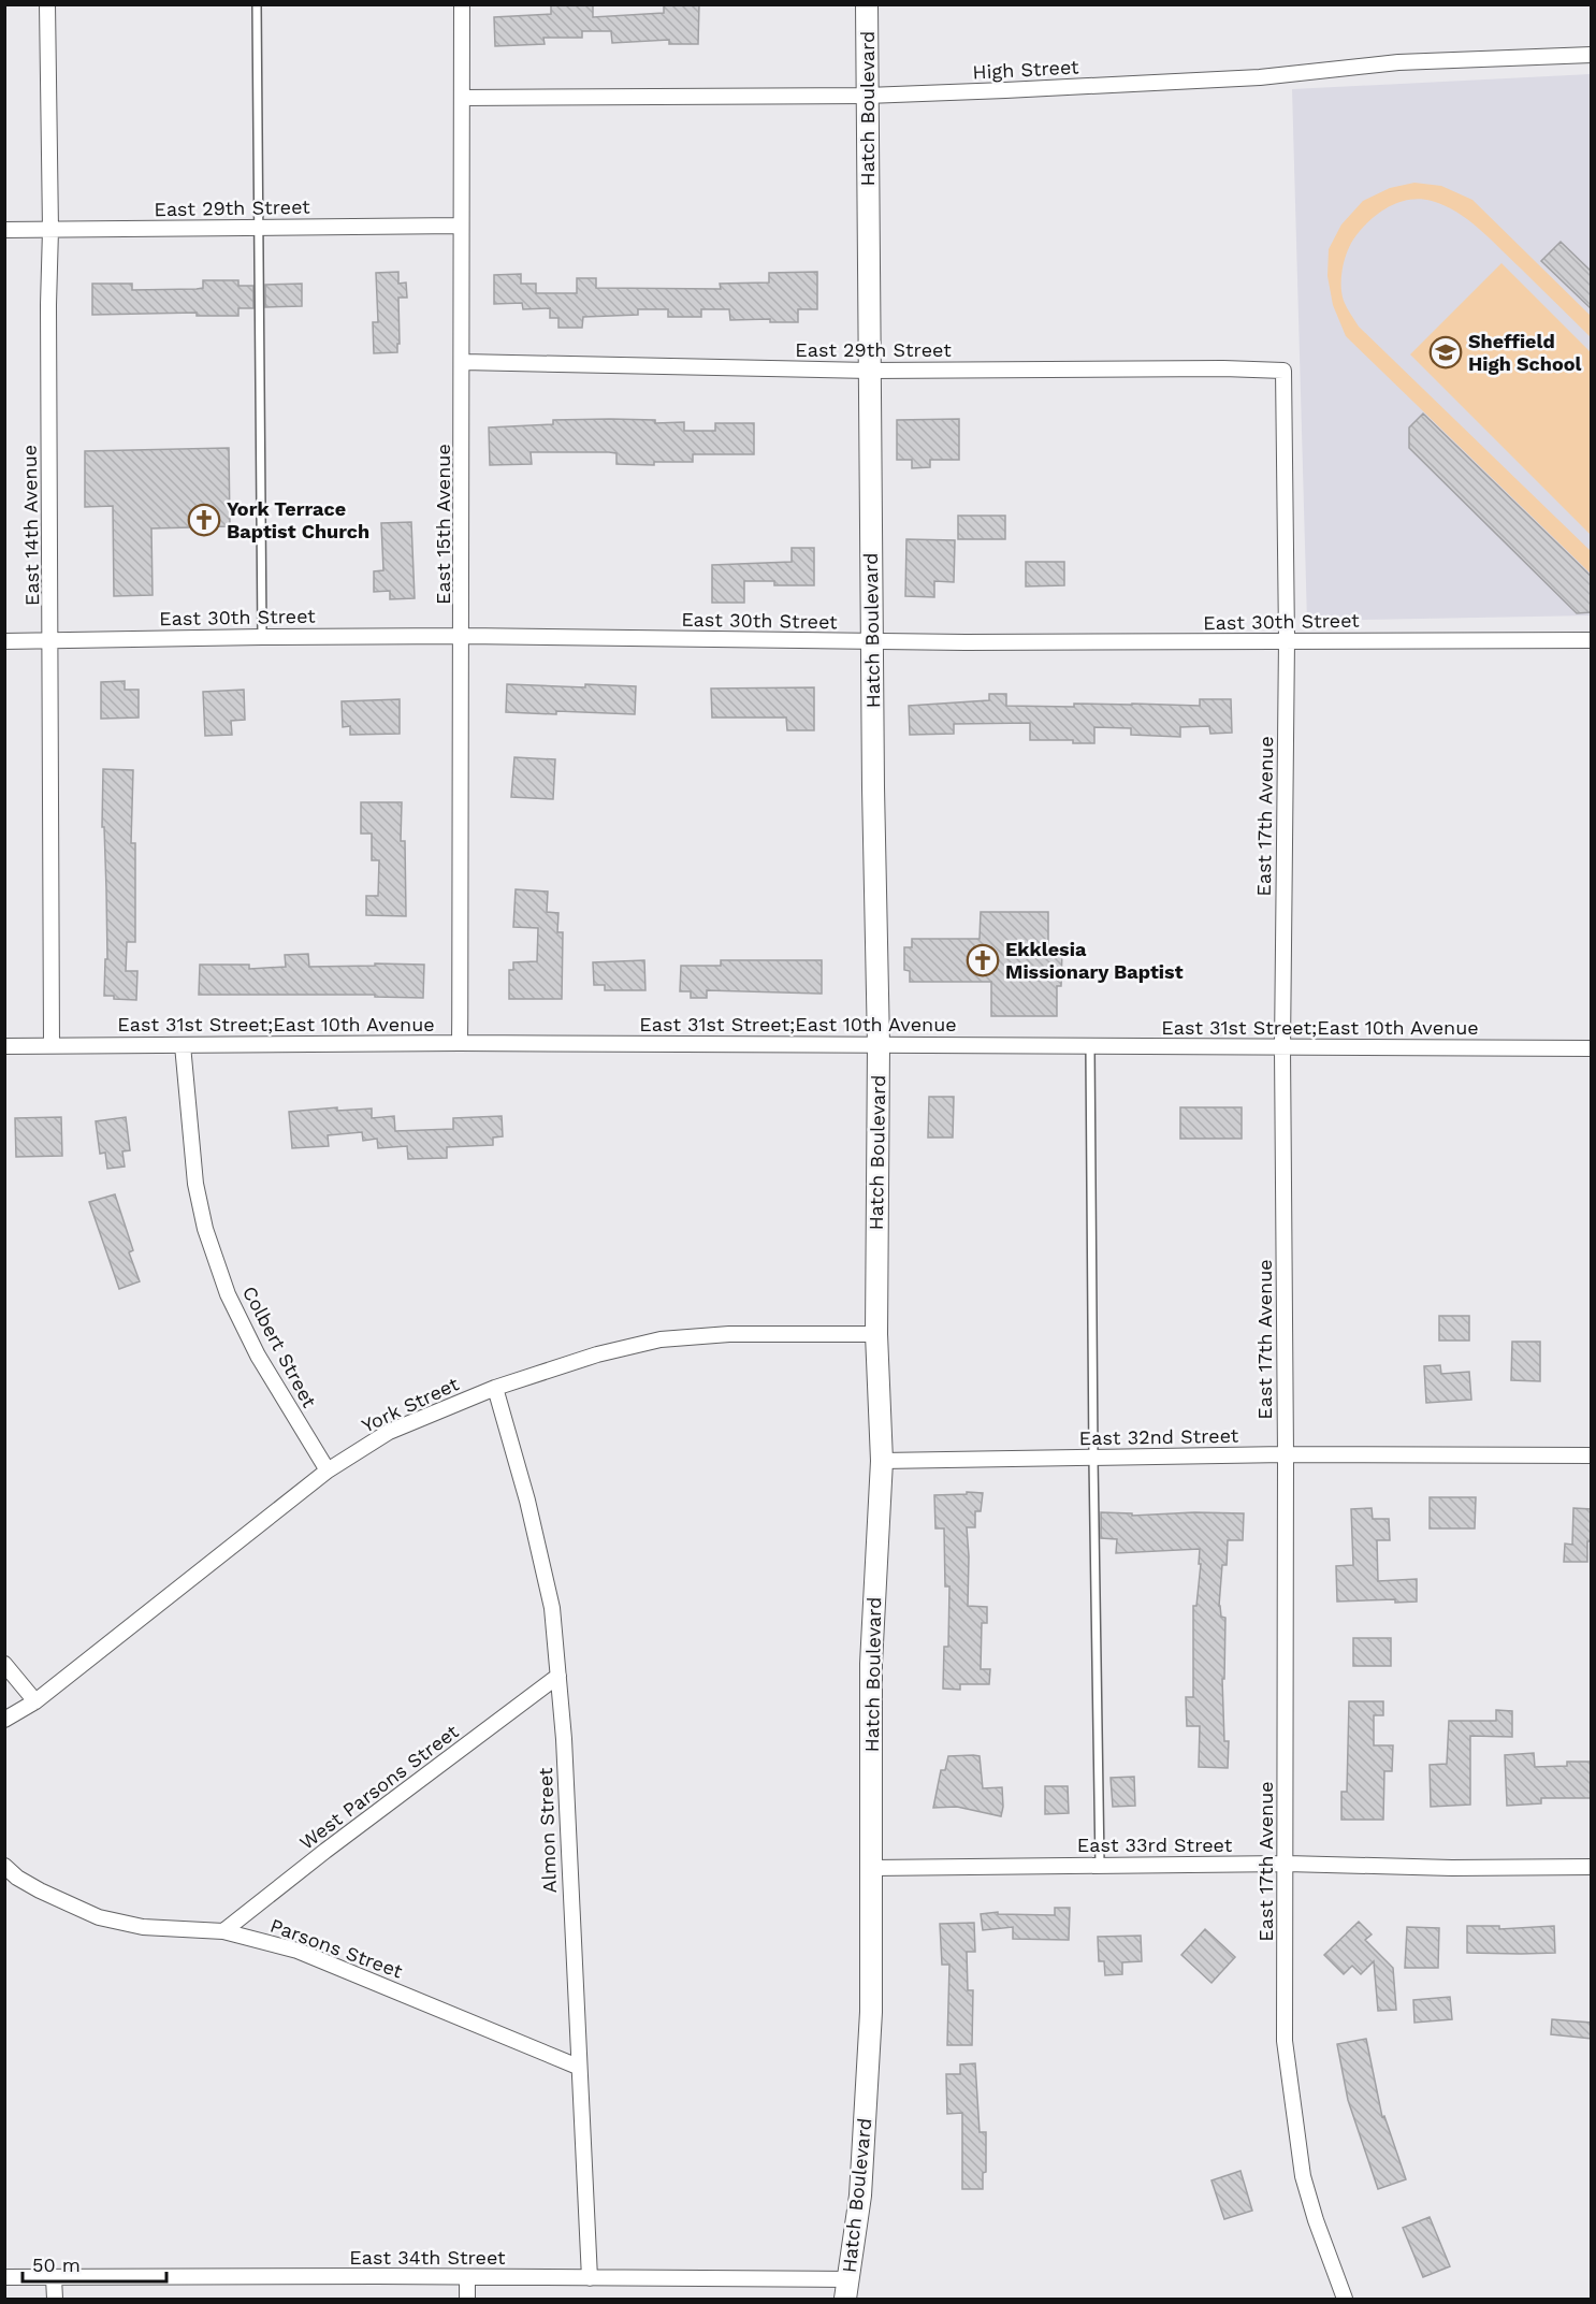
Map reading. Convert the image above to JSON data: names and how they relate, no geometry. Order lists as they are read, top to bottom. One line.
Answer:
{"streets":{"main road":["Hatch Boulevard"],"street":["High Street","East 29th Street","East 15th Avenue","East 14th Avenue","East 30th Street","East 17th Avenue","East 31st Street;East 10th Avenue","Colbert Street","York Street","East 32nd Street","West Parsons Street","Almon Street","East 33rd Street","Parsons Street","East 34th Street"]},"crossings":[["High Street","Hatch Boulevard"],["High Street","East 15th Avenue"],["Hatch Boulevard","East 29th Street"],["Hatch Boulevard","East 30th Street"],["Hatch Boulevard","East 31st Street;East 10th Avenue"],["Hatch Boulevard","York Street"],["Hatch Boulevard","East 32nd Street"],["Hatch Boulevard","East 33rd Street"],["Hatch Boulevard","East 34th Street"],["East 29th Street","East 15th Avenue"],["East 29th Street","East 14th Avenue"],["East 29th Street","East 17th Avenue"],["East 15th Avenue","East 30th Street"],["East 15th Avenue","East 31st Street;East 10th Avenue"],["East 14th Avenue","East 30th Street"],["East 14th Avenue","East 31st Street;East 10th Avenue"],["East 30th Street","East 17th Avenue"],["East 17th Avenue","East 31st Street;East 10th Avenue"],["East 17th Avenue","East 32nd Street"],["East 17th Avenue","East 33rd Street"],["East 31st Street;East 10th Avenue","Colbert Street"],["Colbert Street","York Street"],["York Street","Almon Street"],["West Parsons Street","Almon Street"],["West Parsons Street","Parsons Street"],["Almon Street","Parsons Street"],["Almon Street","East 34th Street"]],"places":{"school or university":["Sheffield High School"],"church":["York Terrace Baptist Church","Ekklesia Missionary Baptist"]},"scale_bar":"50 m"}
